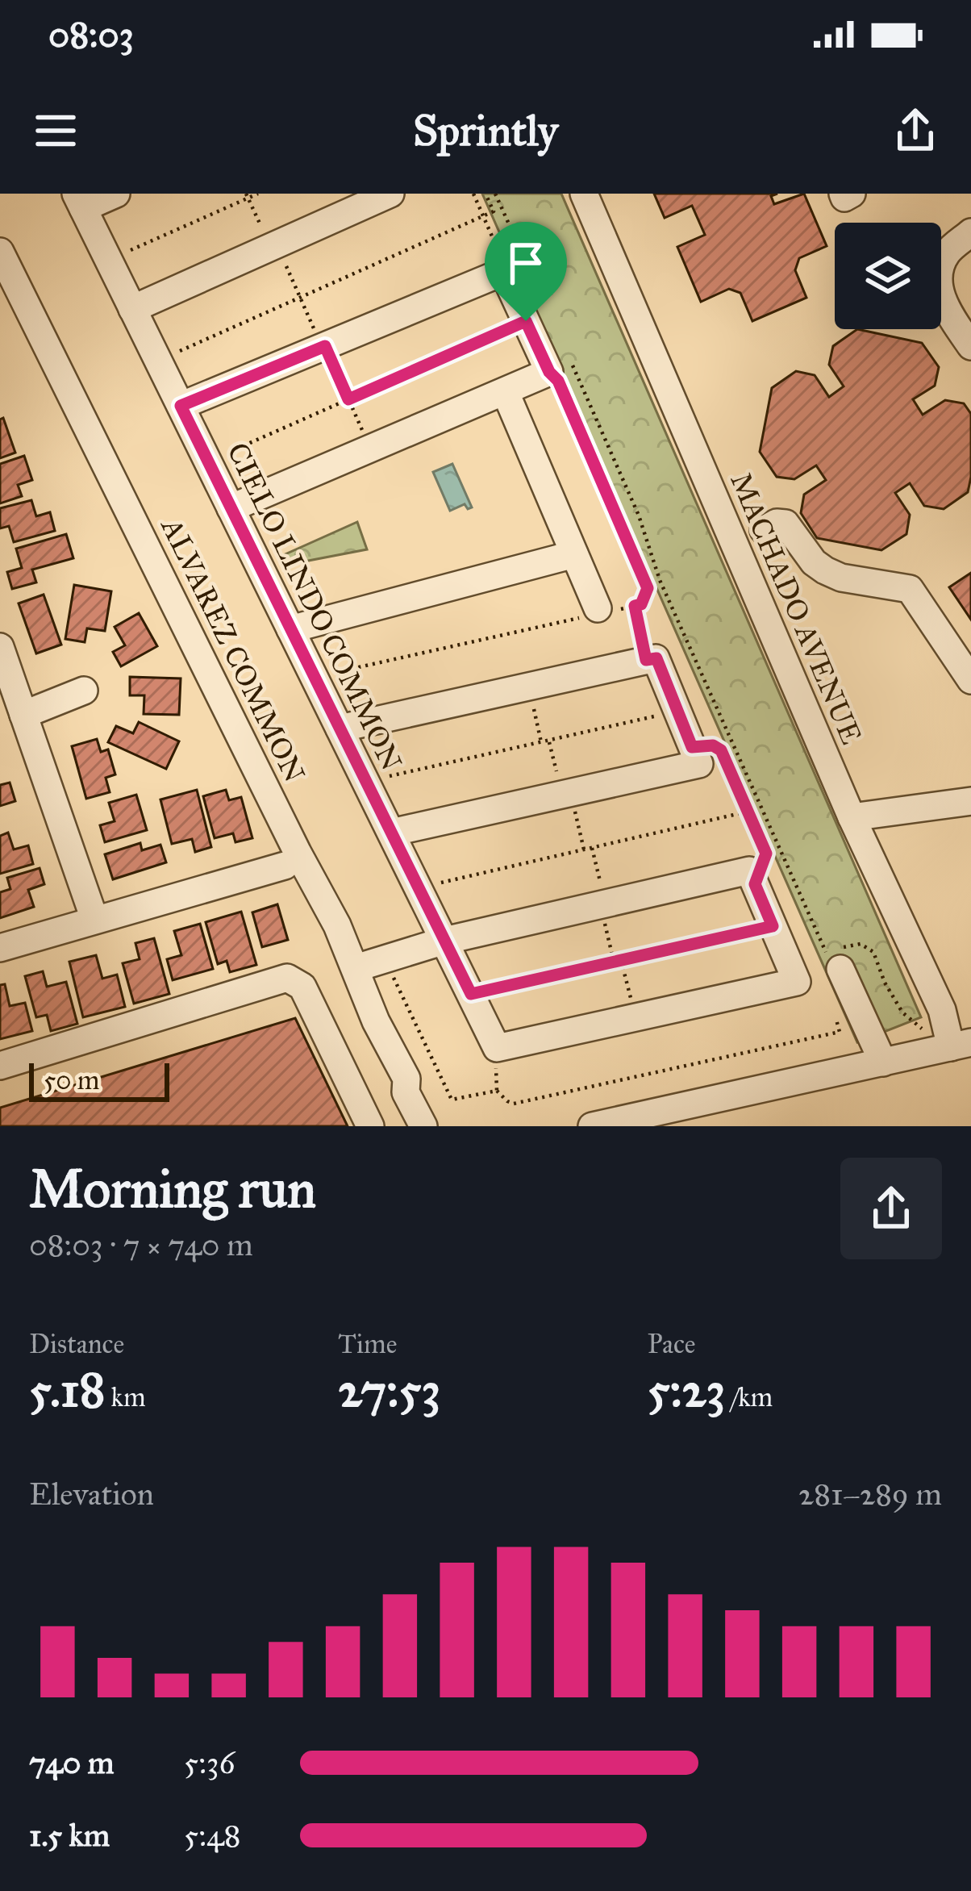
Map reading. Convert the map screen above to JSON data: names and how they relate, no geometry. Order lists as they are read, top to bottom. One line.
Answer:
{"streets":{"street":["CIELO LINDO COMMON","MACHADO AVENUE","ALVAREZ COMMON"]},"scale_bar":"50 m","page":{"status":"08:03","header":"Sprintly","scale":"50 m","heading":["Morning run","08:03 · 7 × 740 m"],"stats":[["Distance","5.18 km"],["Time","27:53"],["Pace","5:23 /km"]],"chart":["Elevation","281–289 m"],"list":[{"name":"740 m","note":"5:36"},{"name":"1.5 km","note":"5:48"}]}}
